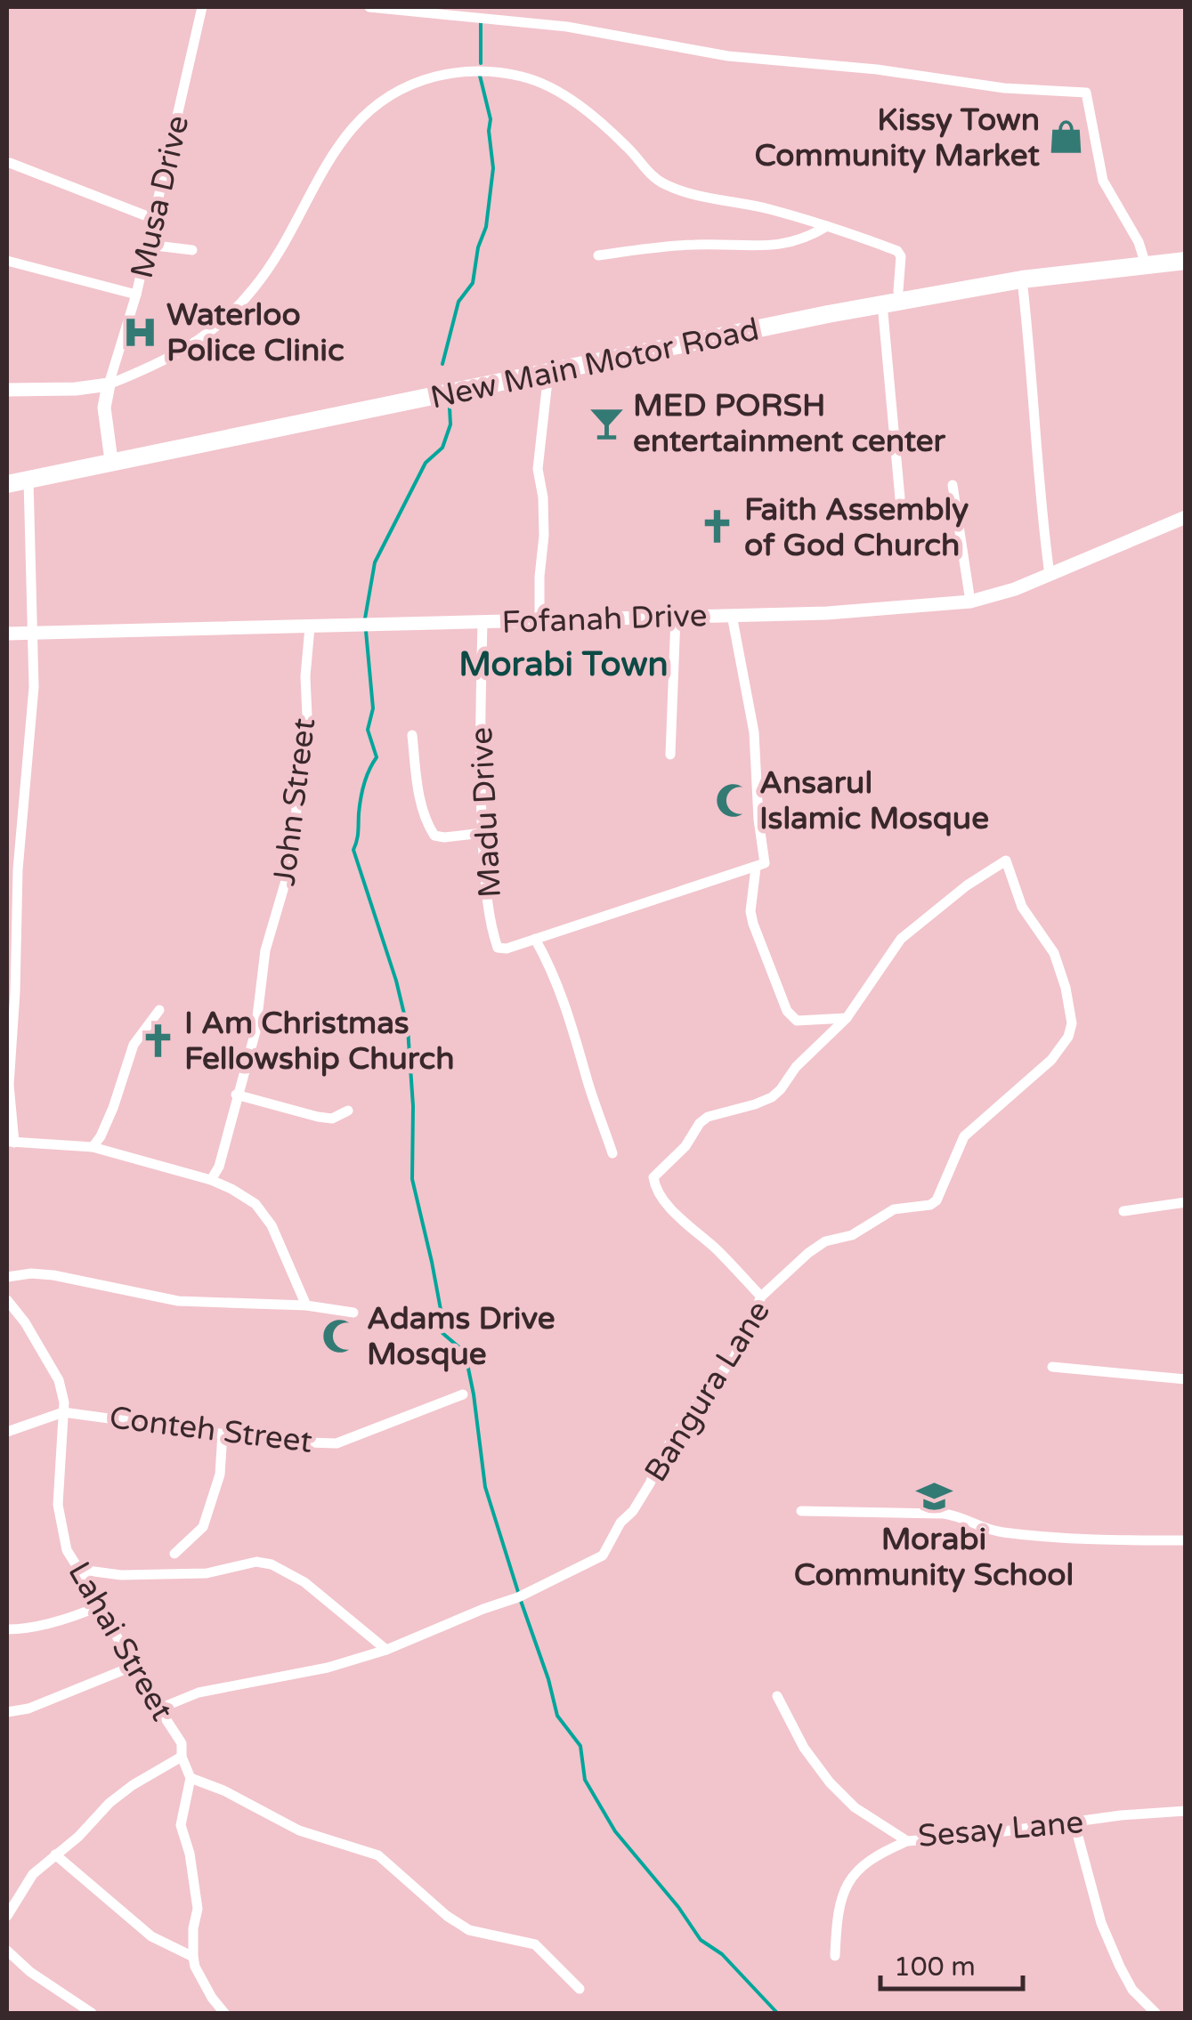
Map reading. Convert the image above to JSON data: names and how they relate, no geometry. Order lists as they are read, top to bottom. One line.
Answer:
{"streets":{"highway":["New Main Motor Road"],"street":["Musa Drive","Fofanah Drive","John Street","Madu Drive","Bangura Lane","Conteh Street","Lahai Street","Sesay Lane"]},"crossings":[["Fofanah Drive","John Street"],["Fofanah Drive","Madu Drive"],["Bangura Lane","Lahai Street"],["Conteh Street","Lahai Street"]],"districts":["Morabi Town"],"places":{"shop":["Kissy Town Community Market"],"hospital":["Waterloo Police Clinic"],"bar":["MED PORSH entertainment center"],"church":["Faith Assembly of God Church","I Am Christmas Fellowship Church"],"mosque":["Ansarul Islamic Mosque","Adams Drive Mosque"],"school or university":["Morabi Community School"]},"scale_bar":"100 m"}
